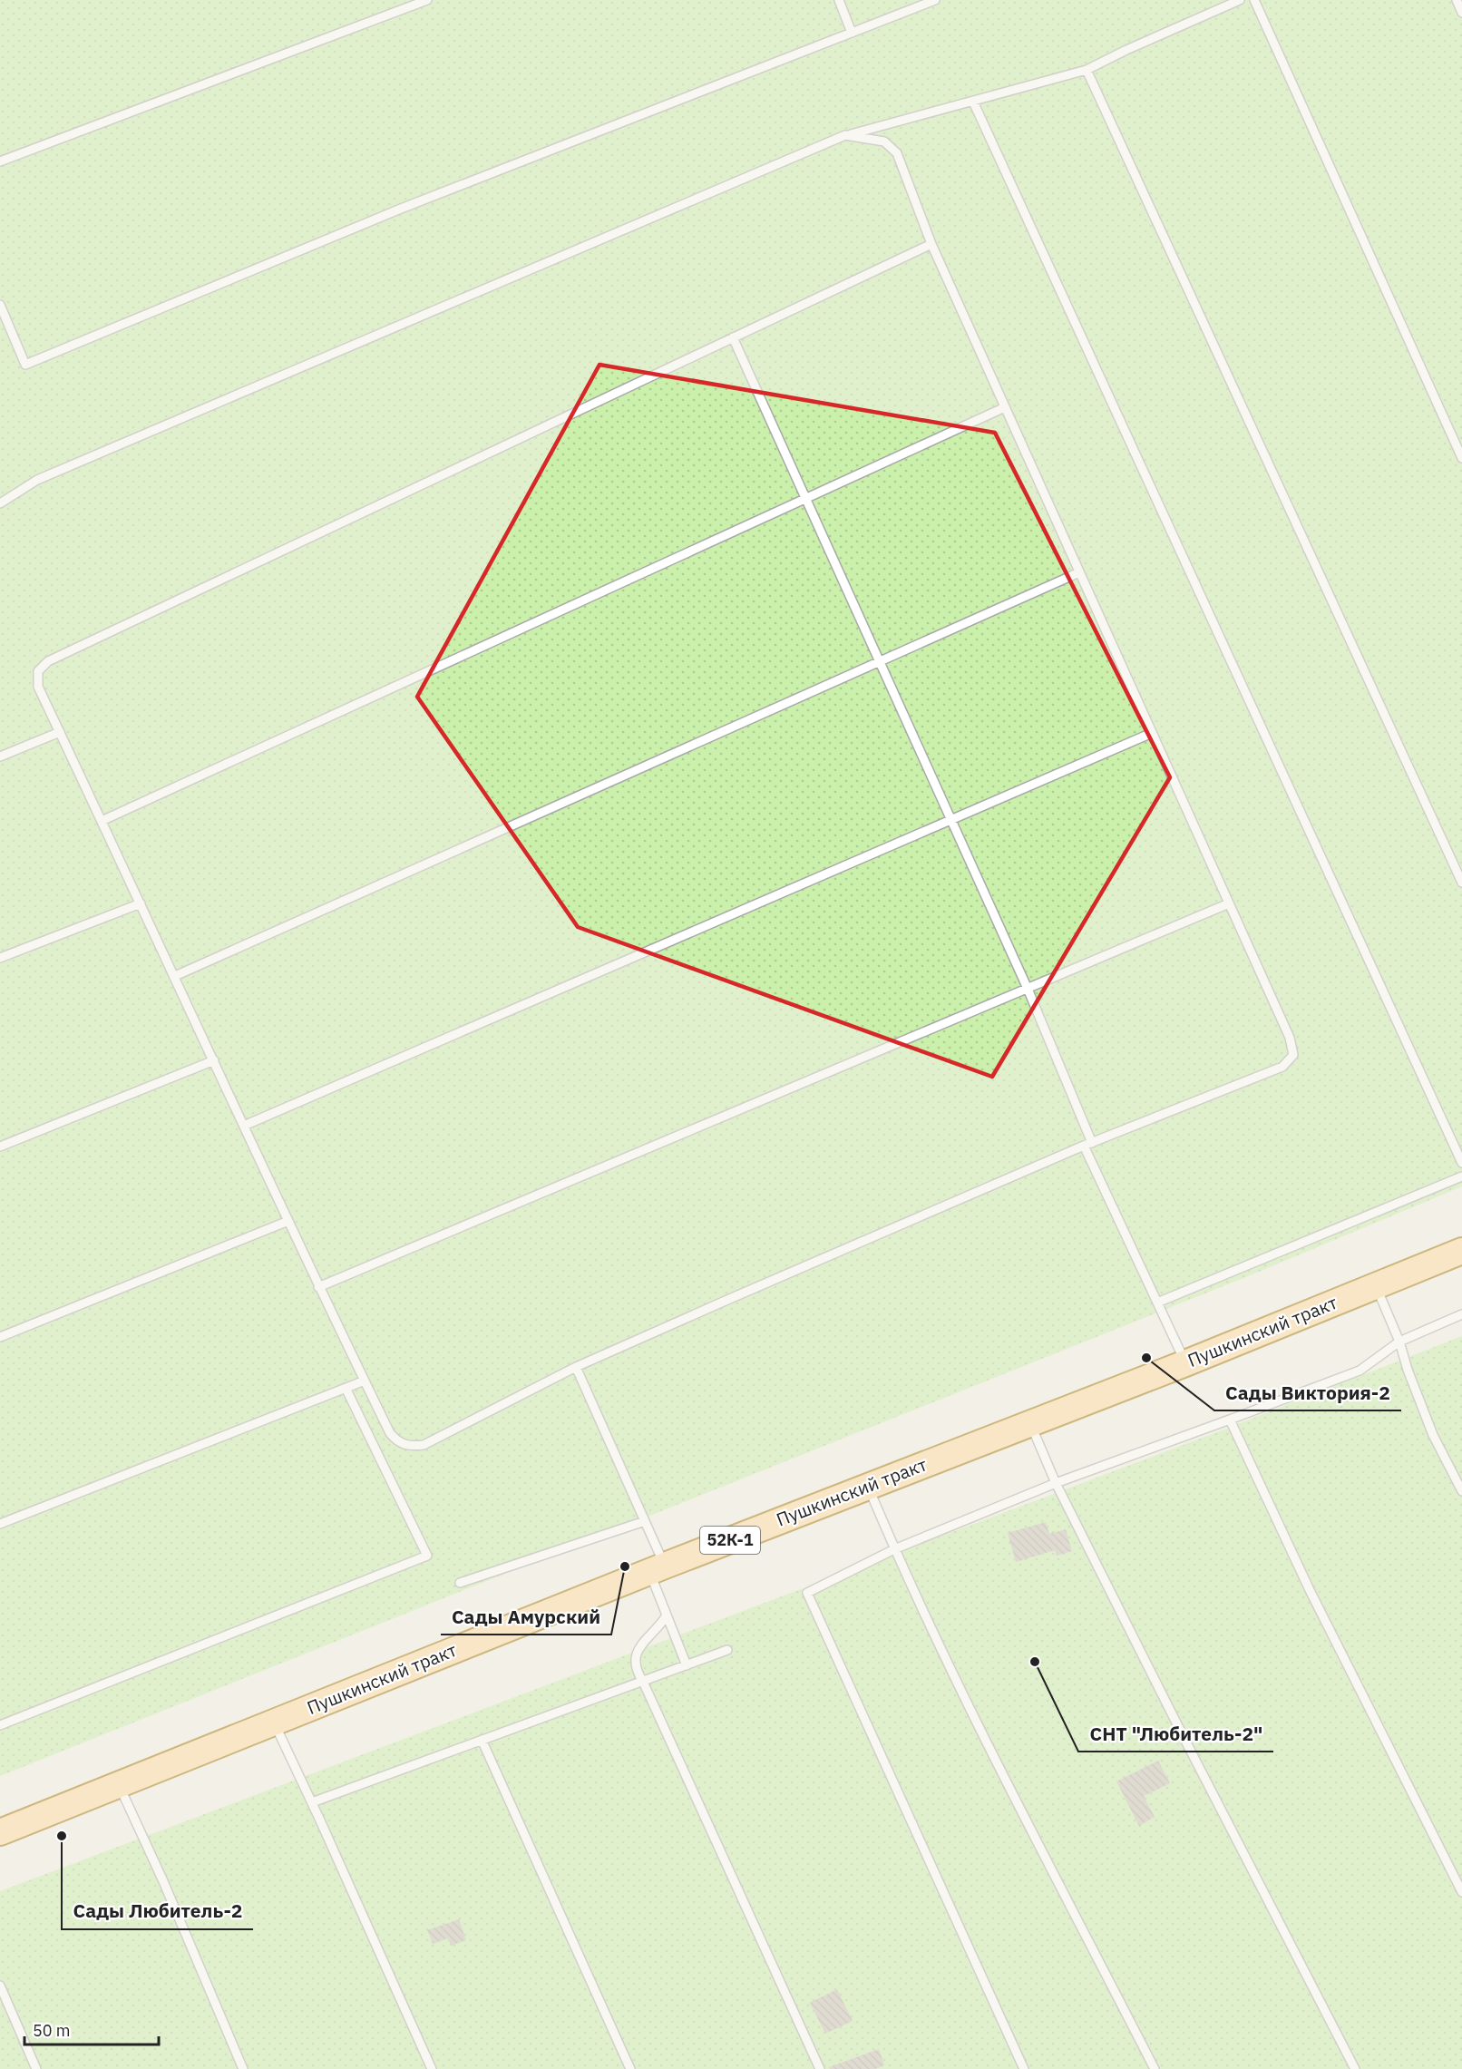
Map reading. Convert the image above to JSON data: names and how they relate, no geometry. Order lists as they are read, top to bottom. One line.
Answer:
{"streets":{"main road":["Пушкинский тракт","52К-1"]},"places":["Сады Виктория-2","Сады Амурский","СНТ \"Любитель-2\"","Сады Любитель-2"],"scale_bar":"50 m"}
